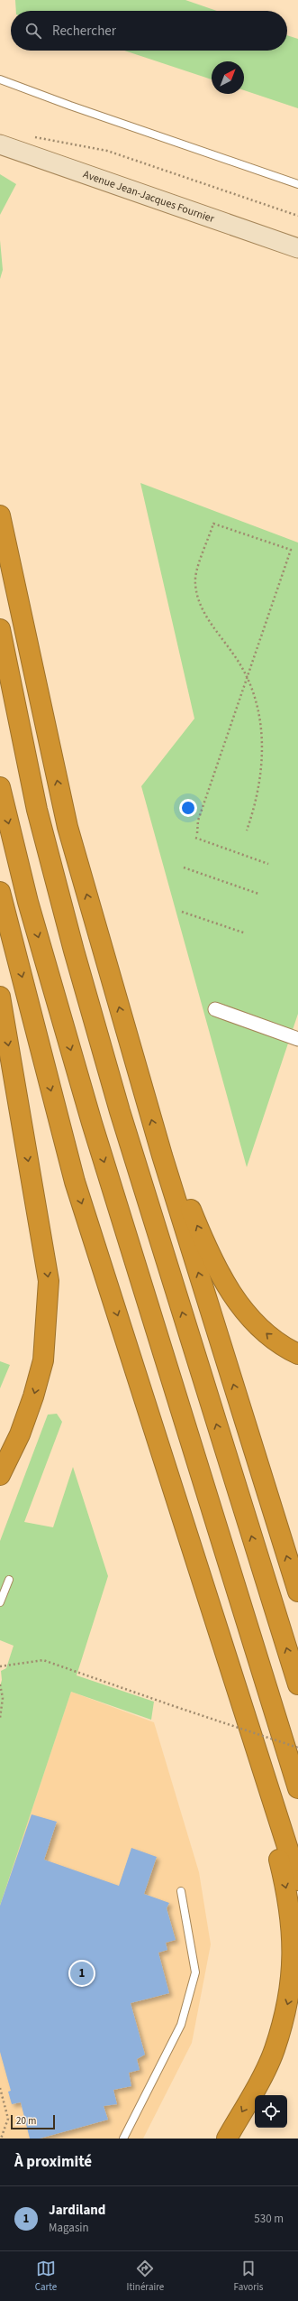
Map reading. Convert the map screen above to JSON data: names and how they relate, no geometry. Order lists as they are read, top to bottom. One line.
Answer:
{"streets":{"main road":["Avenue Jean-Jacques Fournier"]},"scale_bar":"20 m","north":"top right","page":{"search":"Rechercher","pins":"1","scale":"20 m","heading":"À proximité","list":[{"mark":"1","name":"Jardiland","note":"Magasin","value":"530 m"}],"nav":["Carte","Itinéraire","Favoris"]}}
